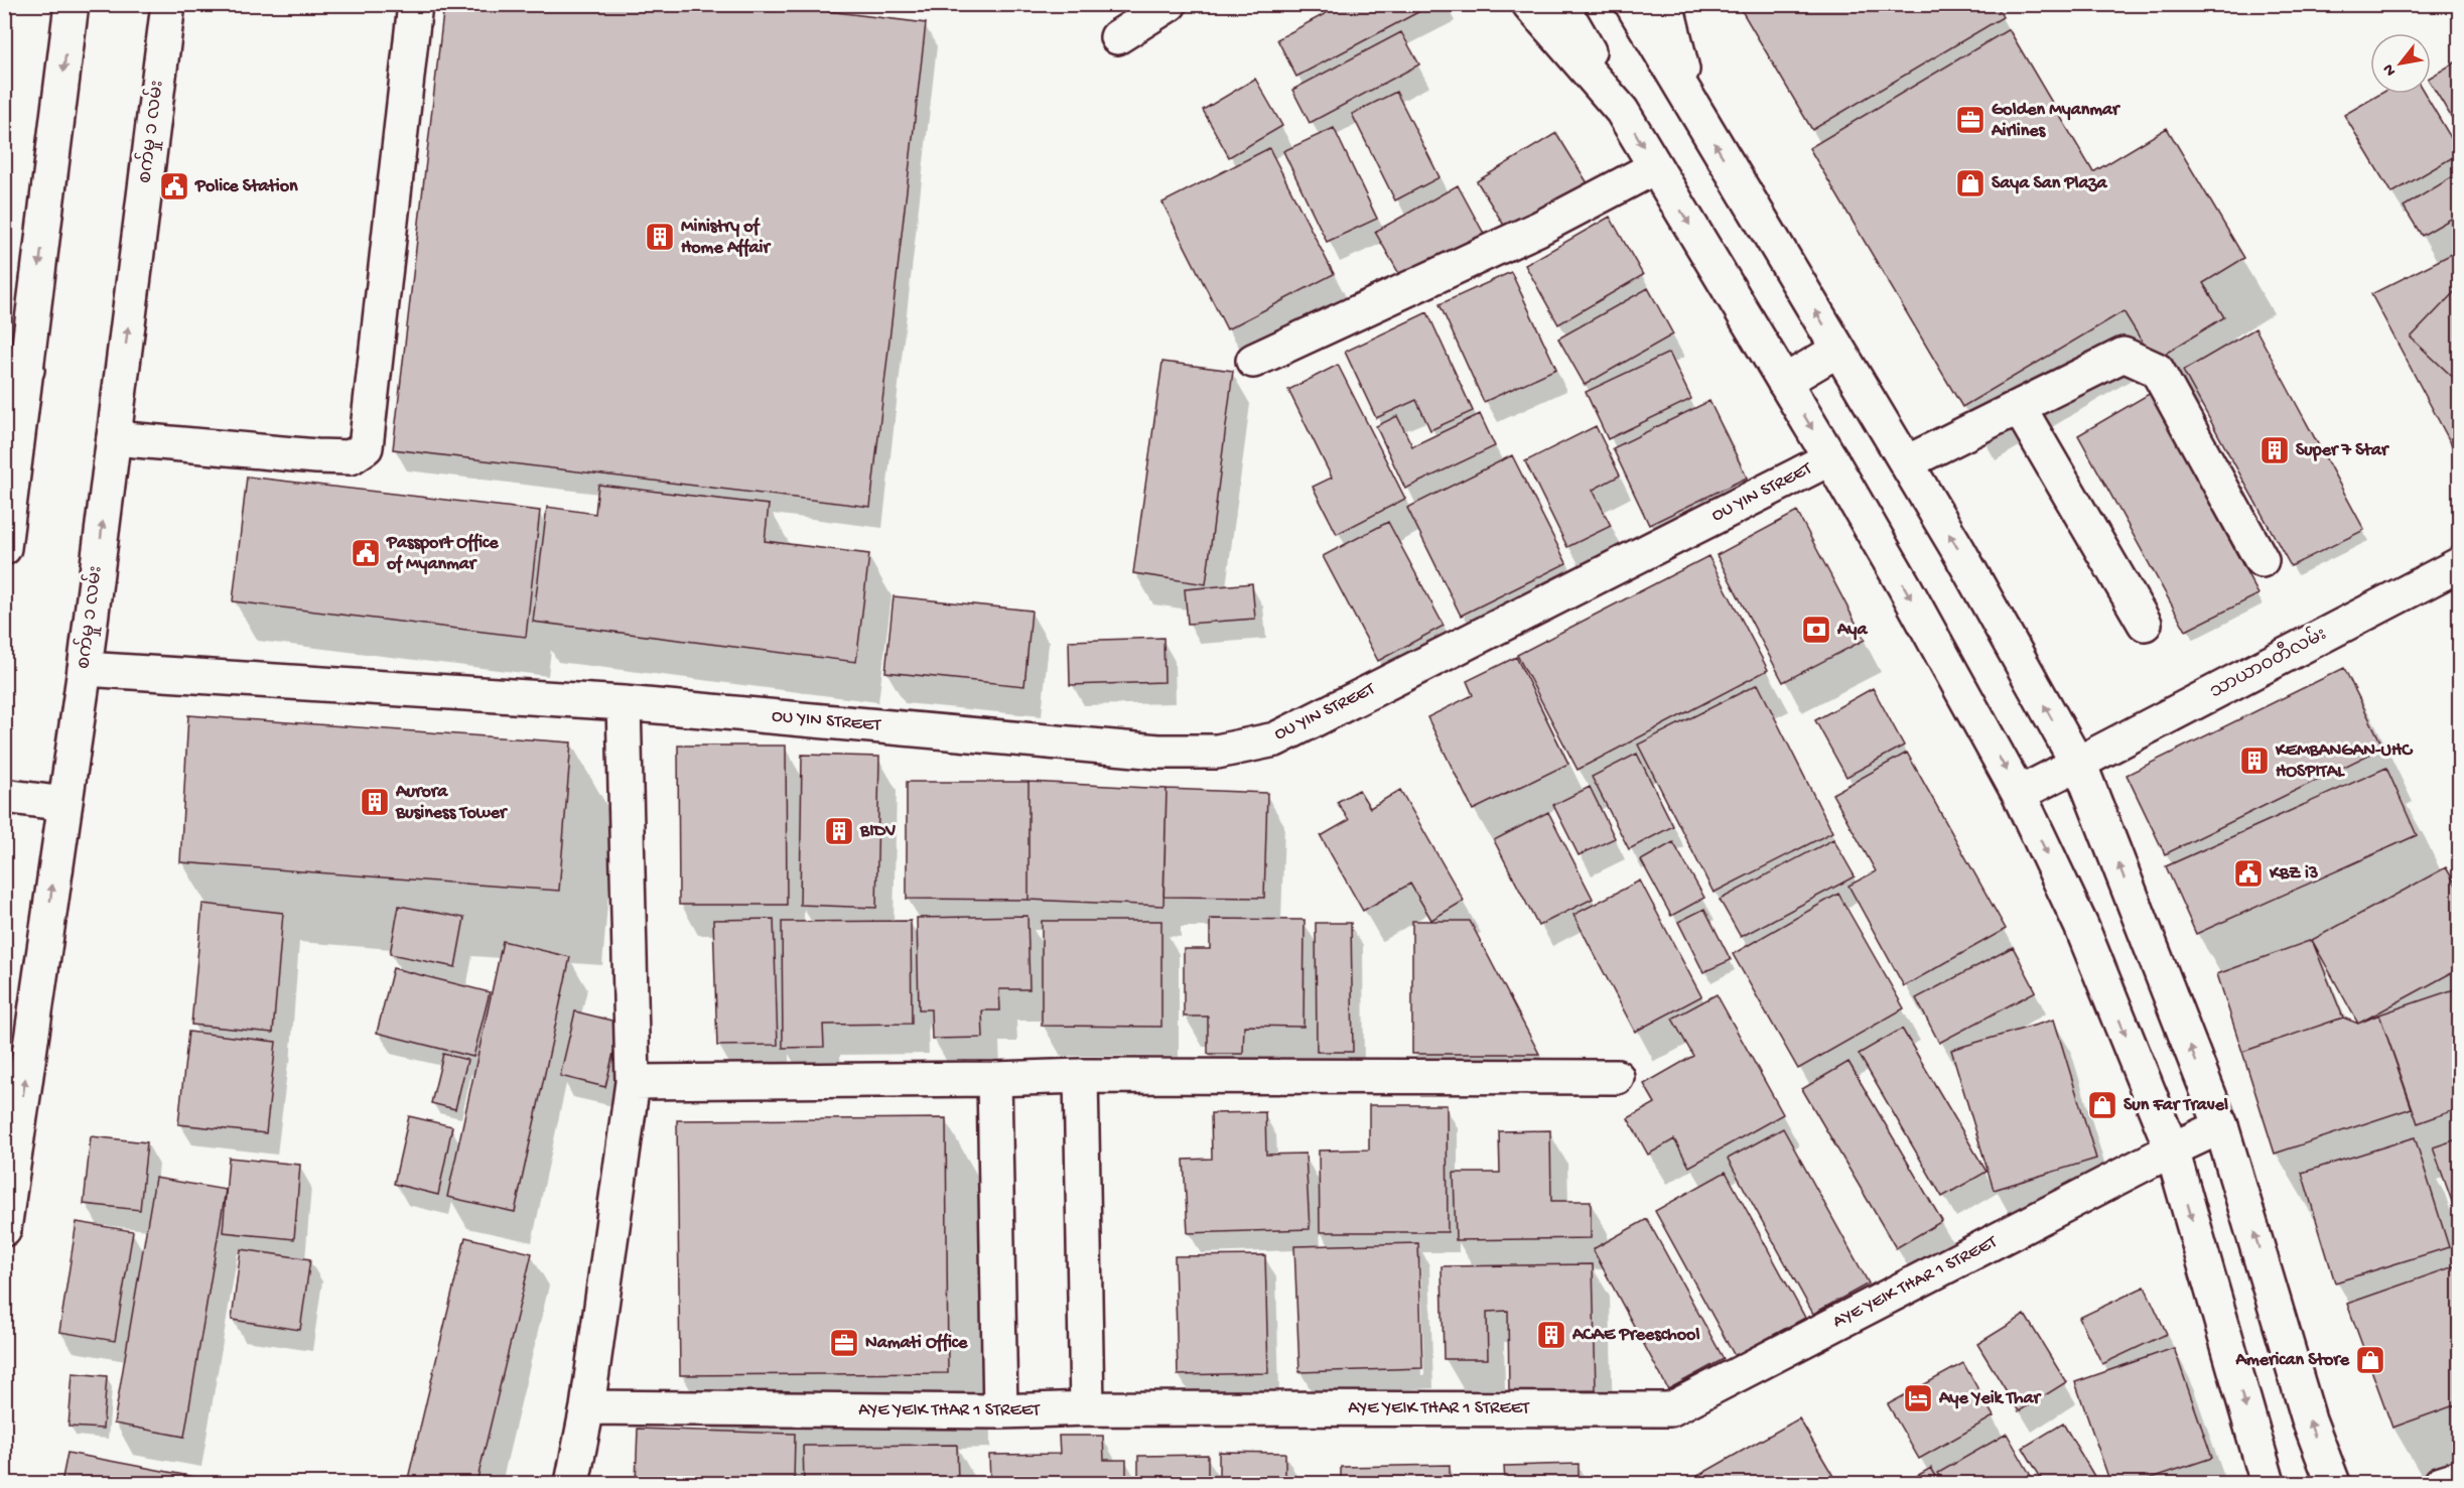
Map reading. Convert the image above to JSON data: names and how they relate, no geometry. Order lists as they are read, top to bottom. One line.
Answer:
{"streets":{"street":["စက်မှု ၁ လမ်း","OU YIN STREET","သာယာဝတီလမ်း","AYE YEIK THAR 1 STREET"]},"crossings":[["စက်မှု ၁ လမ်း","OU YIN STREET"]],"places":{"office":["Golden Myanmar Airlines","Namati Office"],"shop":["Saya San Plaza","Sun Far Travel","American Store"],"public building":["Police Station","Passport Office of Myanmar","KBZ i3"],"building":["Ministry of Home Affair","Super 7 Star","KEMBANGAN-UHC HOSPITAL","Aurora Business Tower","BIDV","ACAE Preeschool"],"bank":["Aya"],"hotel":["Aye Yeik Thar"]},"north":"bottom left"}
